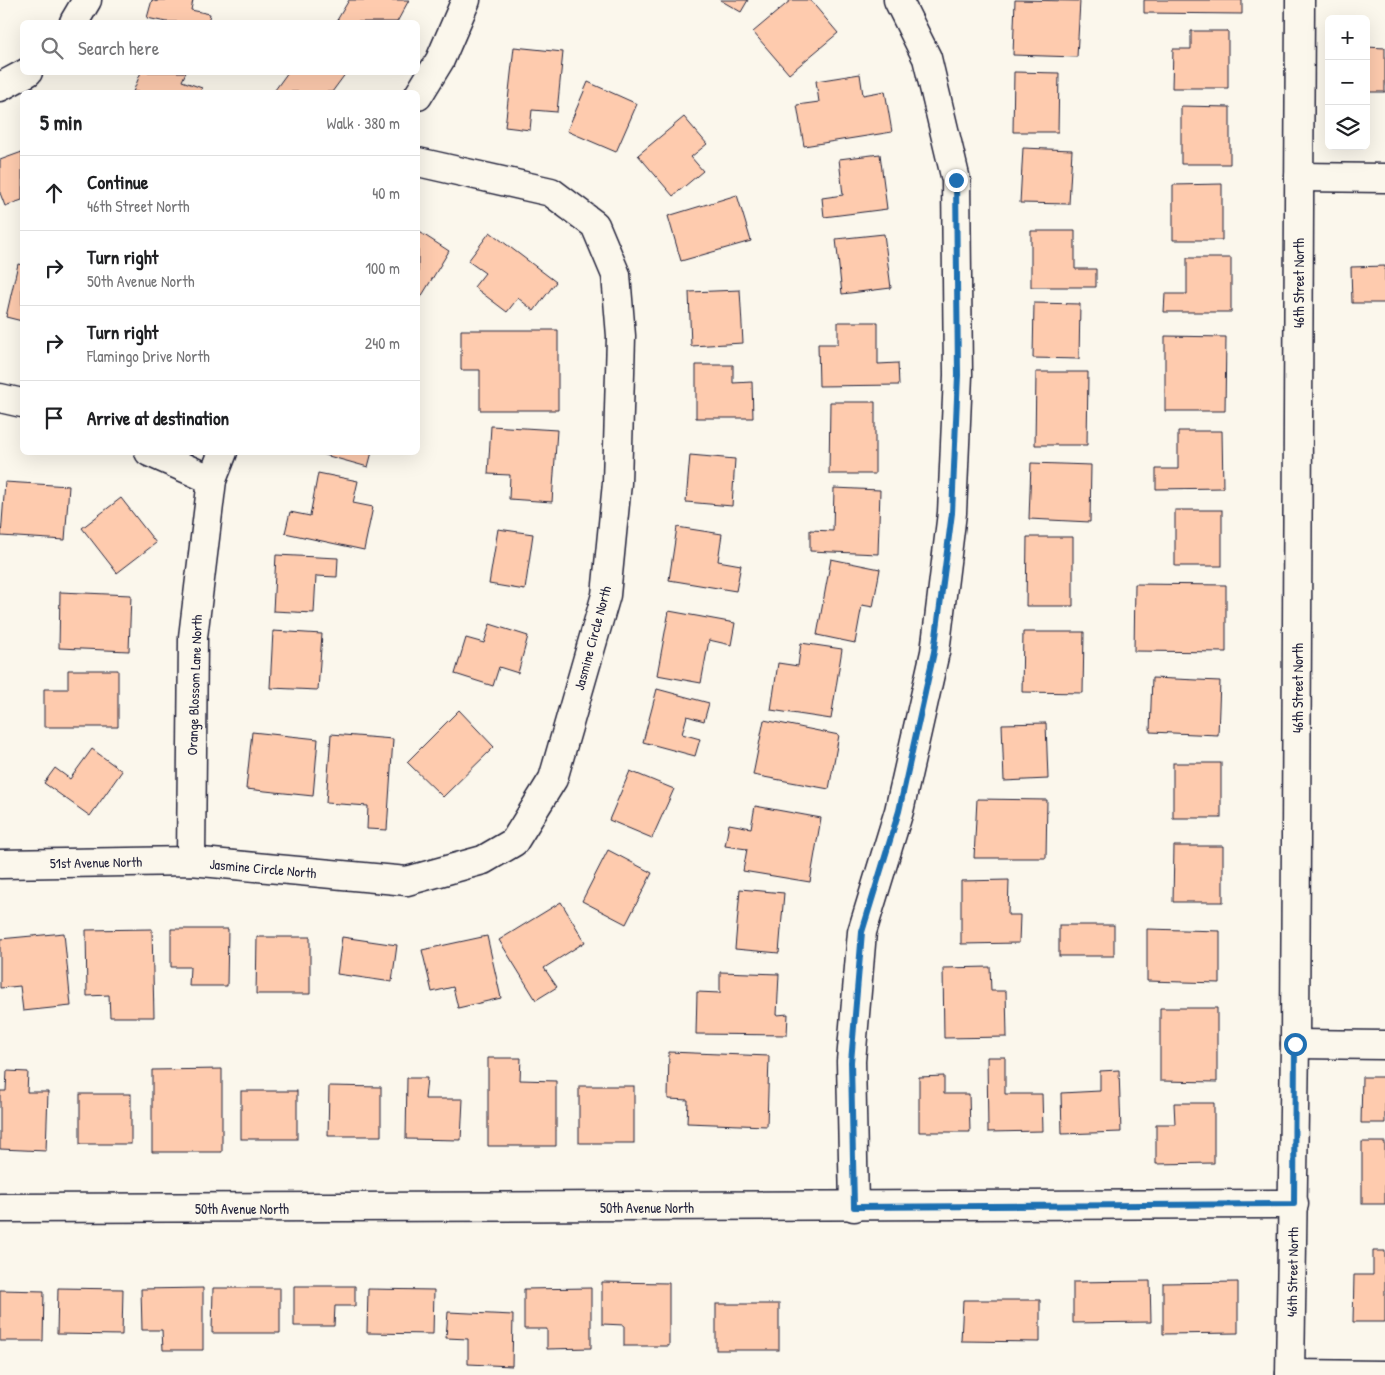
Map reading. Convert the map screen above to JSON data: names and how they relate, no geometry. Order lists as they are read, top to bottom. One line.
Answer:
{"streets":{"street":["46th Street North","Jasmine Circle North","Orange Blossom Lane North","51st Avenue North","50th Avenue North"]},"crossings":[["46th Street North","50th Avenue North"],["Jasmine Circle North","Orange Blossom Lane North"],["Jasmine Circle North","51st Avenue North"],["Orange Blossom Lane North","51st Avenue North"]],"page":{"map_buttons":["+","−"],"search":"Search here","heading":["5 min","Walk · 380 m"],"list":[["Continue","46th Street North","40 m"],["Turn right","50th Avenue North","100 m"],["Turn right","Flamingo Drive North","240 m"],"Arrive at destination"]}}
